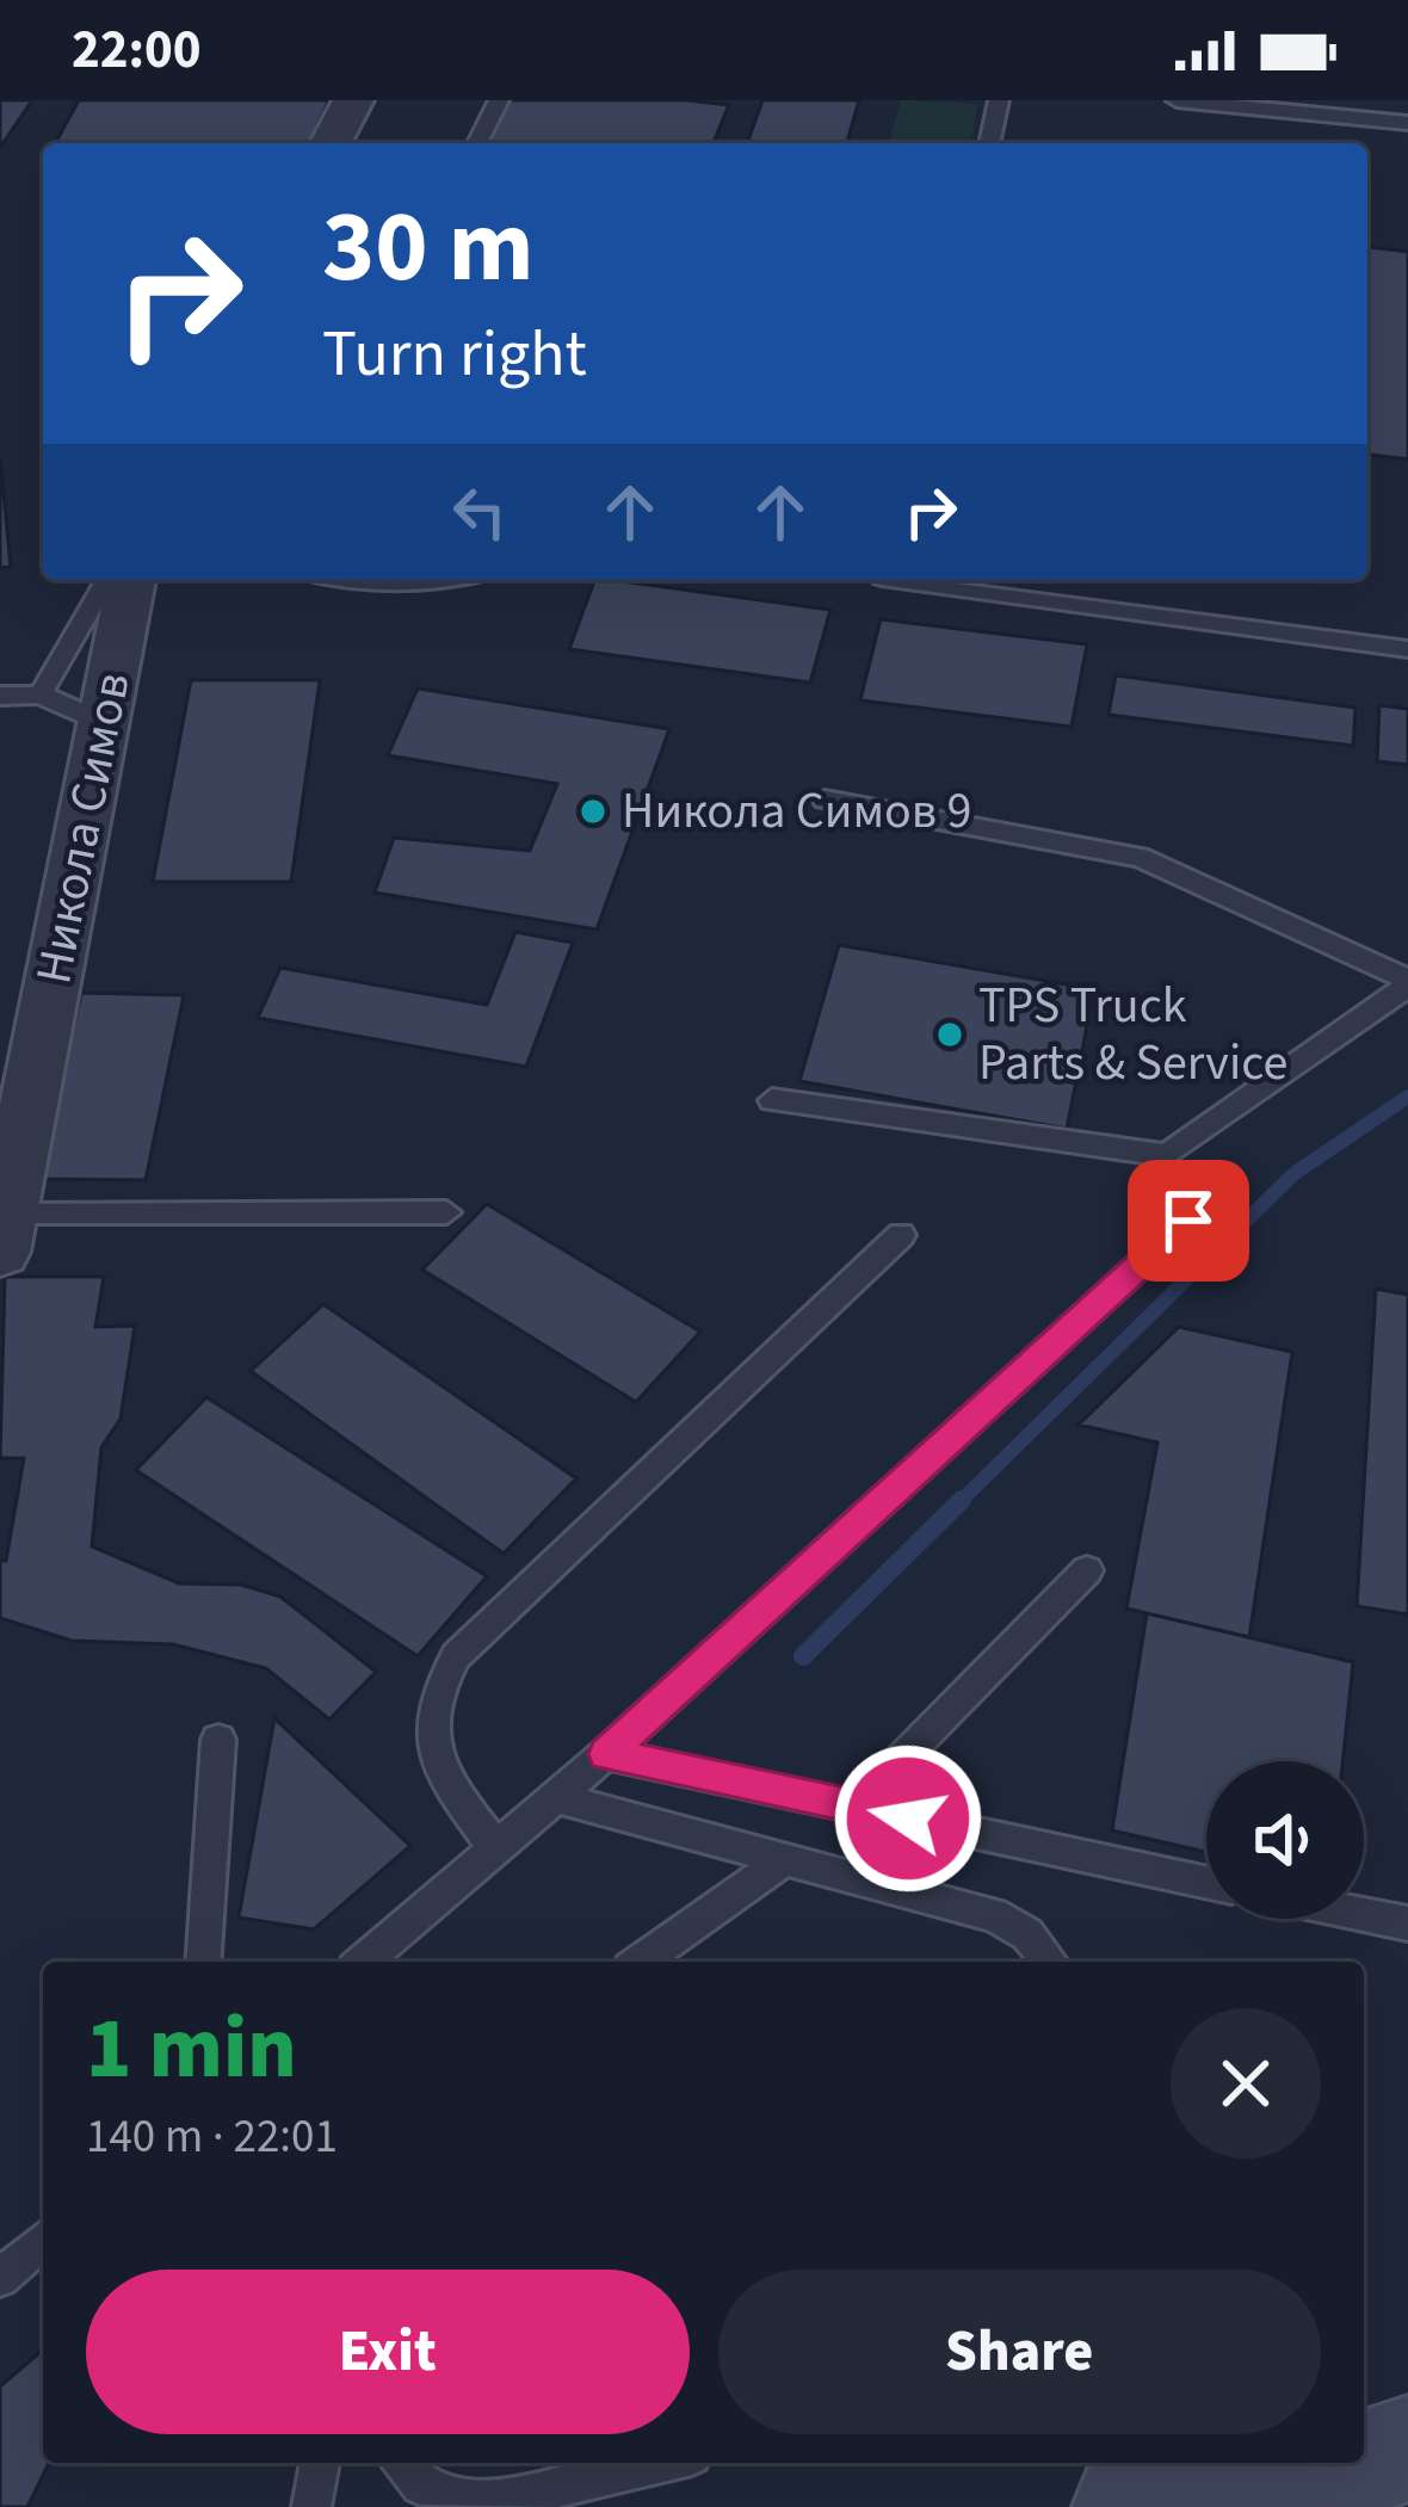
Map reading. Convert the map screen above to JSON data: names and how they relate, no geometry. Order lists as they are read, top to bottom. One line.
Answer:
{"streets":{"street":["Никола Симов"]},"places":["Никола Симов 9","TPS Truck Parts & Service"],"page":{"status":"22:00","turn":["30 m","Turn right"],"heading":["1 min","140 m · 22:01"],"buttons":["Exit","Share"]}}
